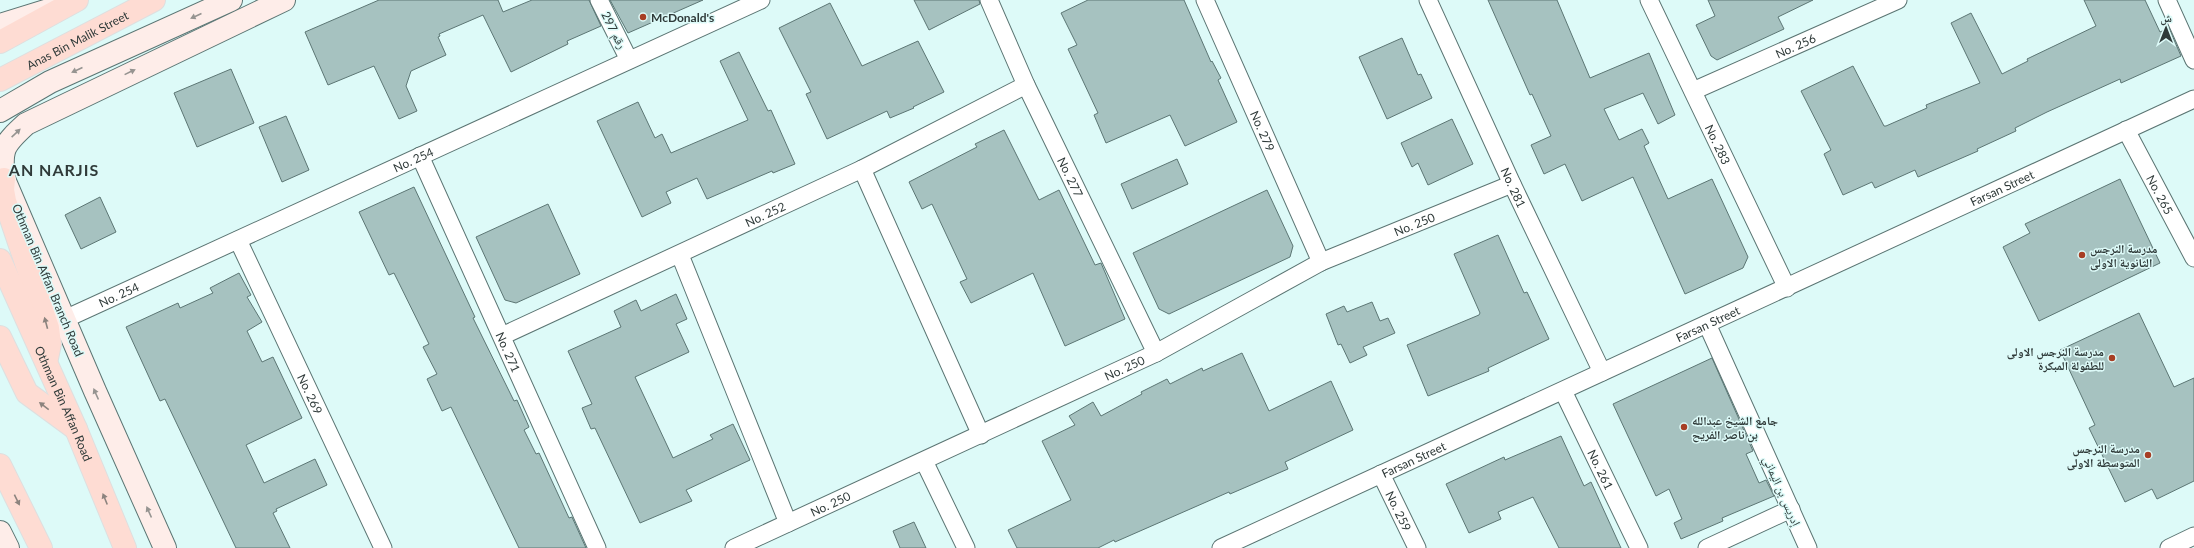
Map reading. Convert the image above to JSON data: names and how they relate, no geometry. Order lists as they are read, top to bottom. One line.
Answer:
{"streets":{"main road":["Anas Bin Malik Street","Othman Bin Affan Branch Road","Othman Bin Affan Road"],"street":["رقم 297","No. 256","No. 279","No. 283","No. 254","No. 277","No. 281","Farsan Street","No. 265","No. 252","No. 250","No. 271","No. 269","No. 261","إدريس بن اليماني","No. 259"]},"crossings":[["رقم 297","No. 254"],["No. 256","No. 283"],["No. 279","No. 250"],["No. 283","Farsan Street"],["No. 254","Othman Bin Affan Branch Road"],["No. 254","No. 271"],["No. 254","No. 269"],["No. 277","No. 252"],["No. 277","No. 250"],["No. 281","Farsan Street"],["No. 281","No. 250"],["Farsan Street","No. 265"],["Farsan Street","No. 261"],["Farsan Street","إدريس بن اليماني"],["Farsan Street","No. 259"],["No. 252","No. 271"]],"districts":["AN NARJIS"],"places":["McDonald's","مدرسة النرجس الثانوية الاولى","مدرسة النرجس الاولى للطفولة المبكرة","جامع الشيخ عبدالله بن ناصر الفريح","مدرسة النرجس المتوسطة الاولى"],"north":"top"}
